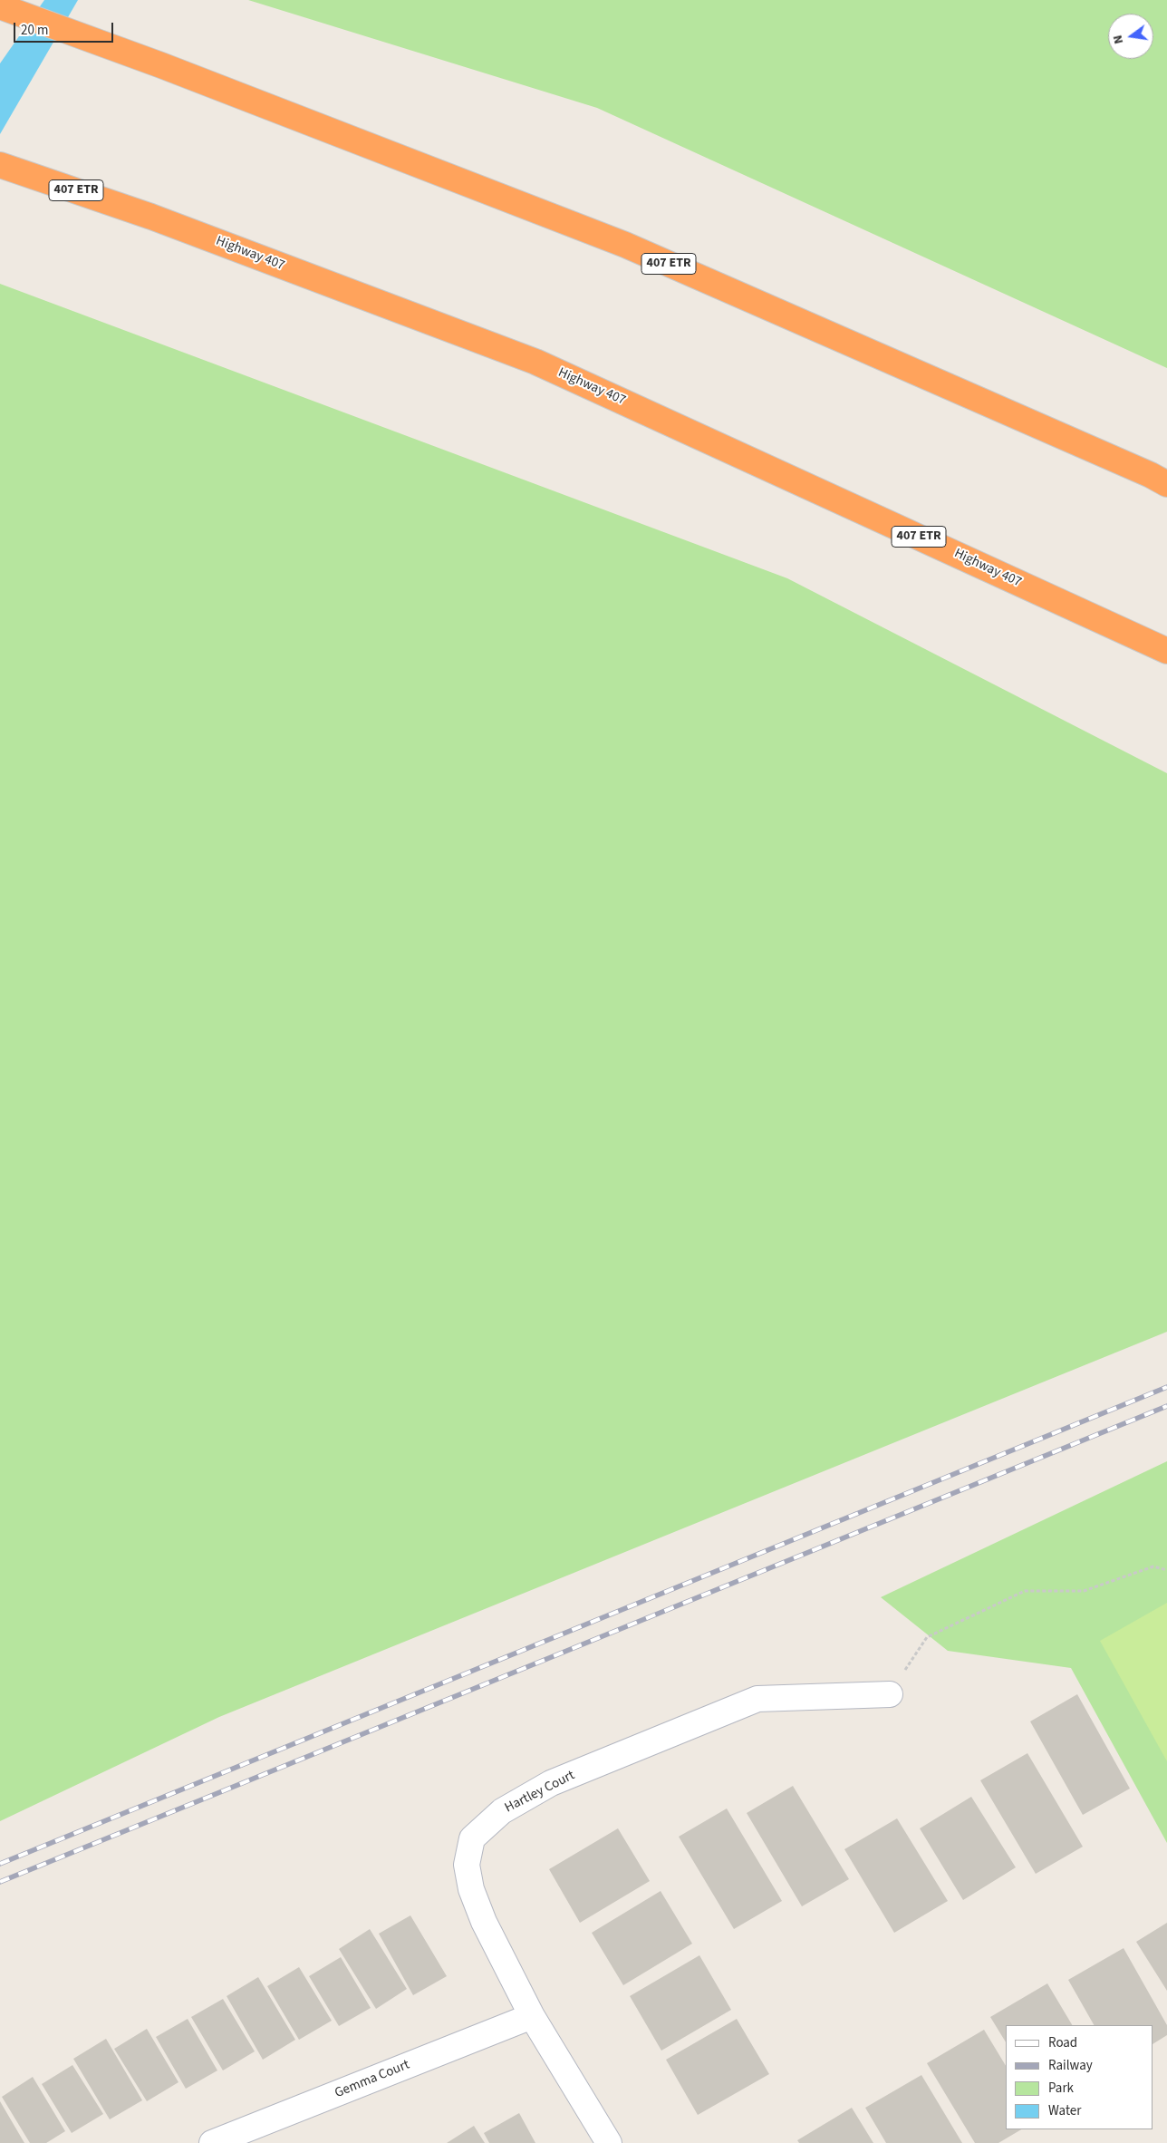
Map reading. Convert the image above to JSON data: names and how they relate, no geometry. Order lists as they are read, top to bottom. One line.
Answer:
{"streets":{"highway":["407 ETR","Highway 407"],"street":["Hartley Court","Gemma Court"]},"crossings":[["Hartley Court","Gemma Court"]],"legend":["Road","Railway","Park","Water"],"scale_bar":"20 m","north":"left"}
